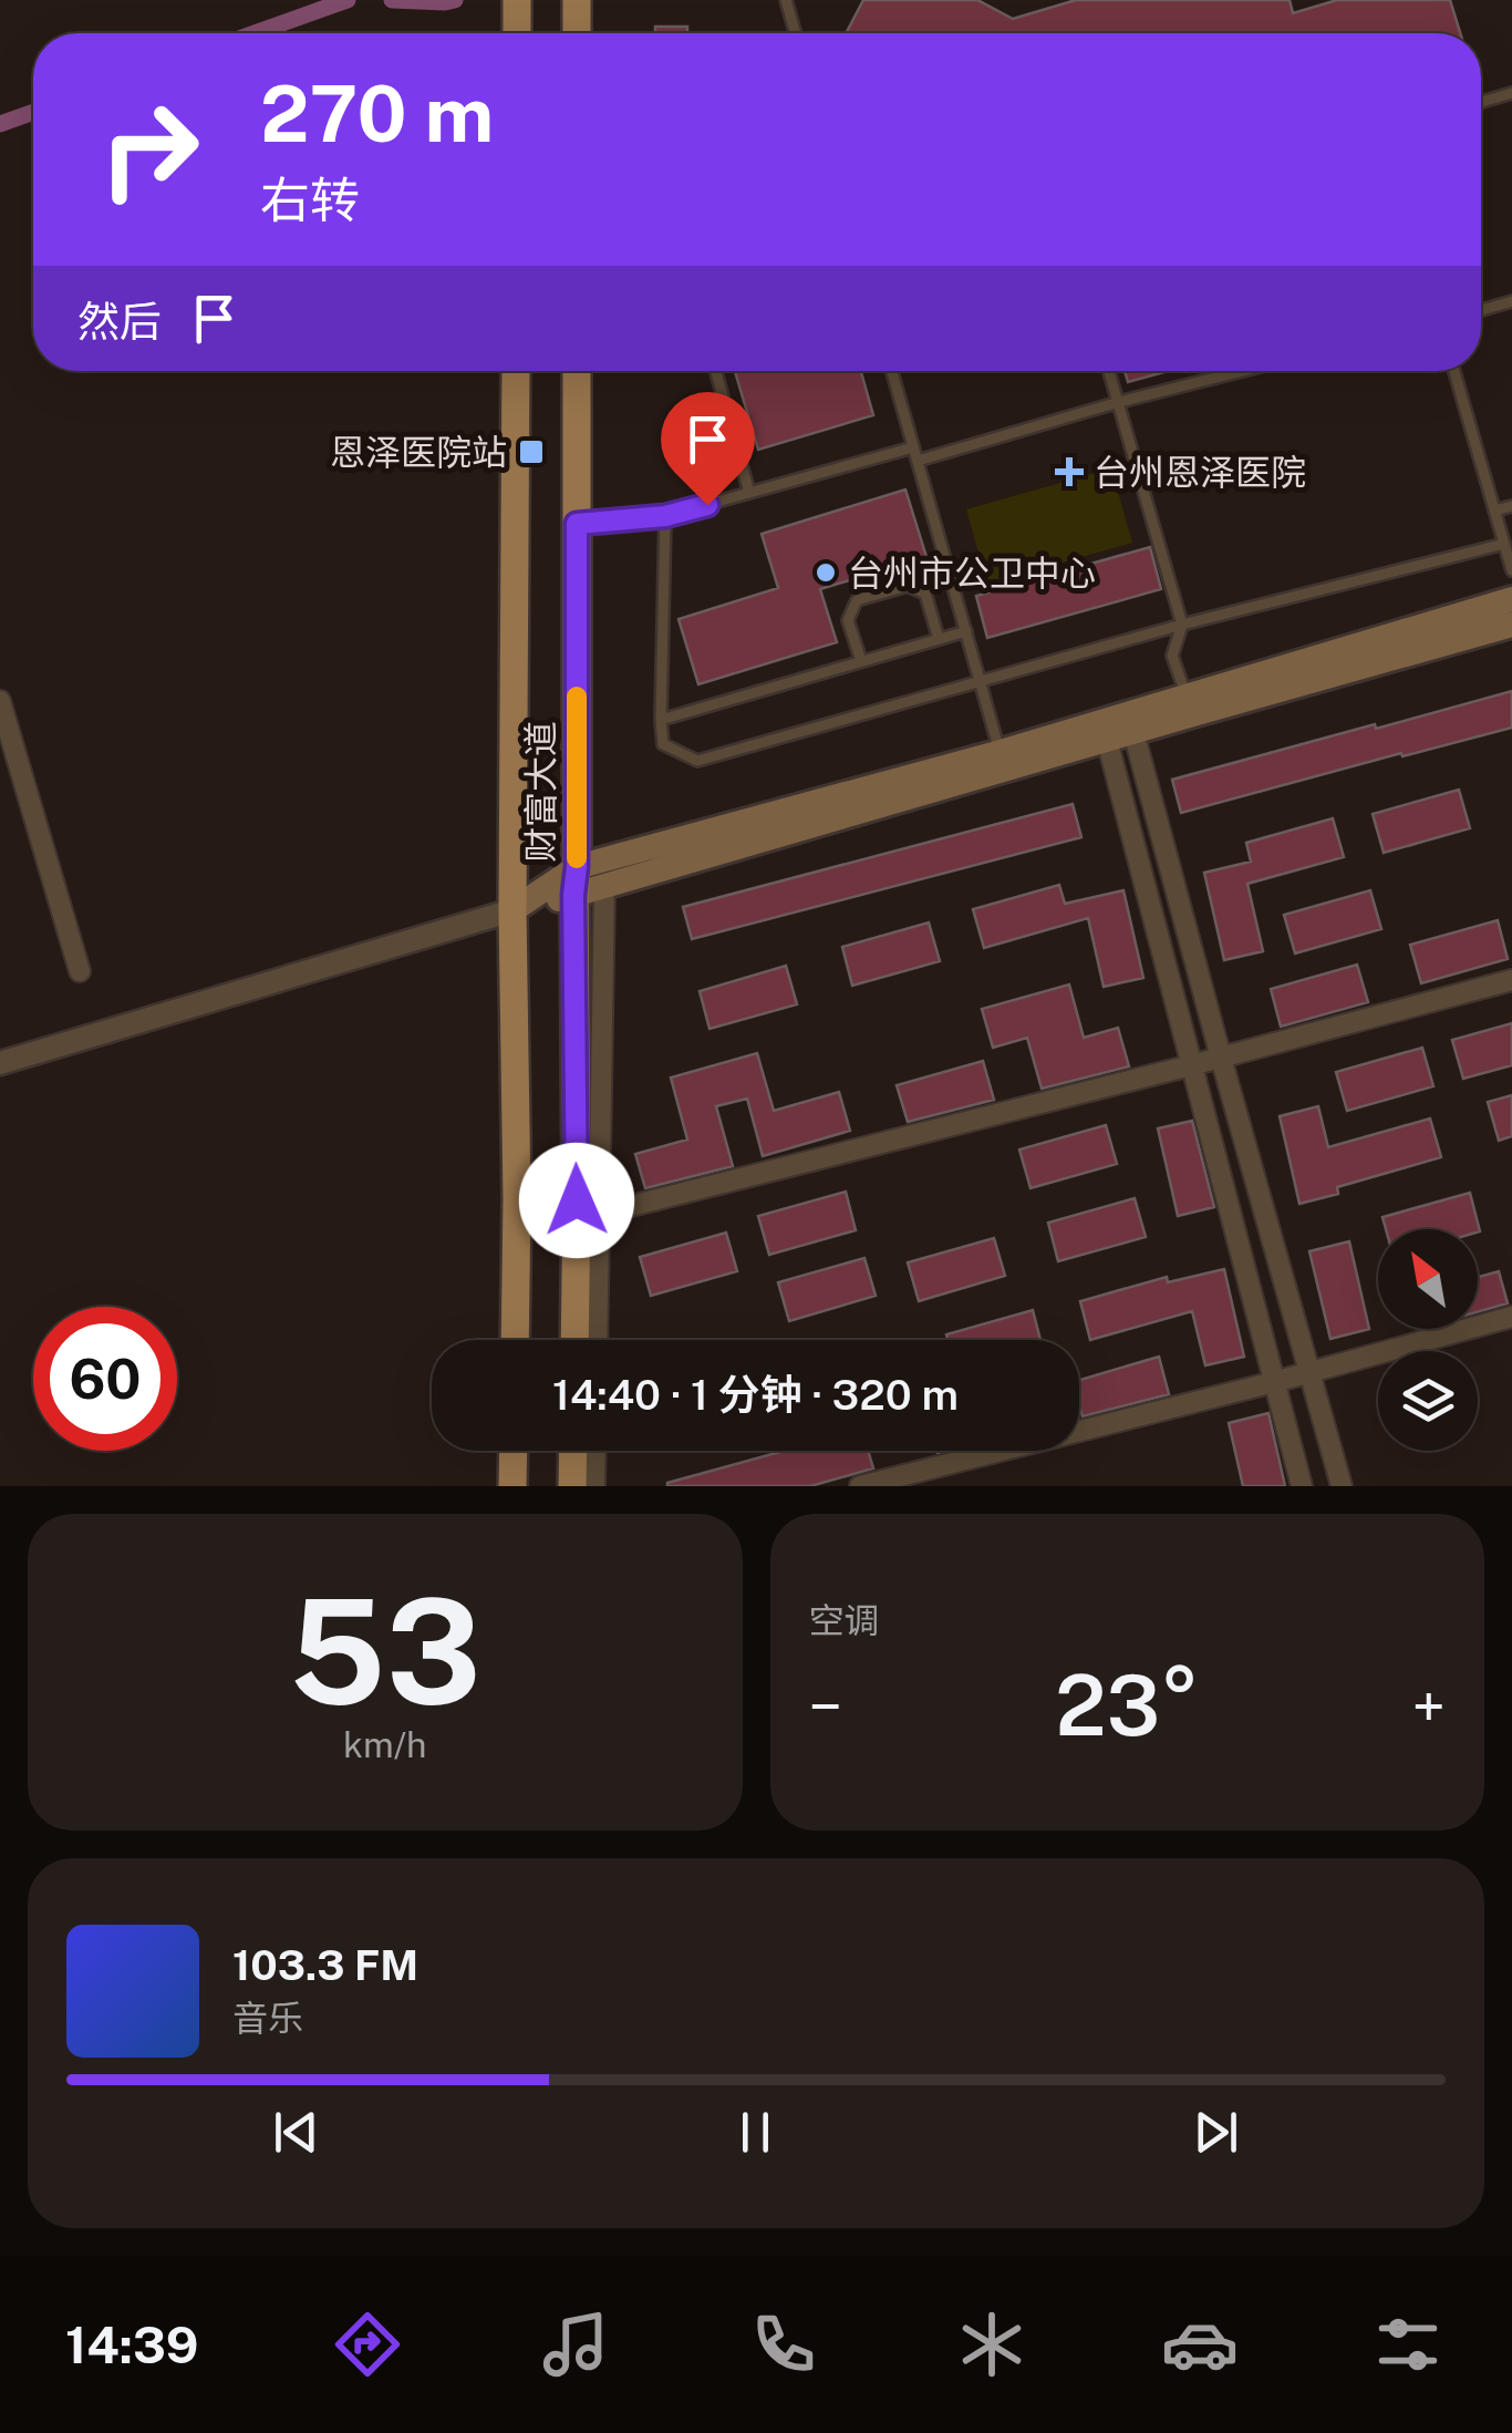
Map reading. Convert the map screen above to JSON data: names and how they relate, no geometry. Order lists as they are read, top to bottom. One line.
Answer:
{"streets":{"main road":["财富大道"]},"places":{"transit":["恩泽医院站"],"health":["台州恩泽医院"],"other":["台州市公卫中心"]},"north":"top left","page":{"turn":["270 m","右转"],"then":"然后","limit":"60","trip":"14:40 · 1 分钟 · 320 m","tile":[["53","km/h"],"空调"],"heat":["−","23°","+"],"song":["103.3 FM","音乐"],"tabs":"14:39"}}
